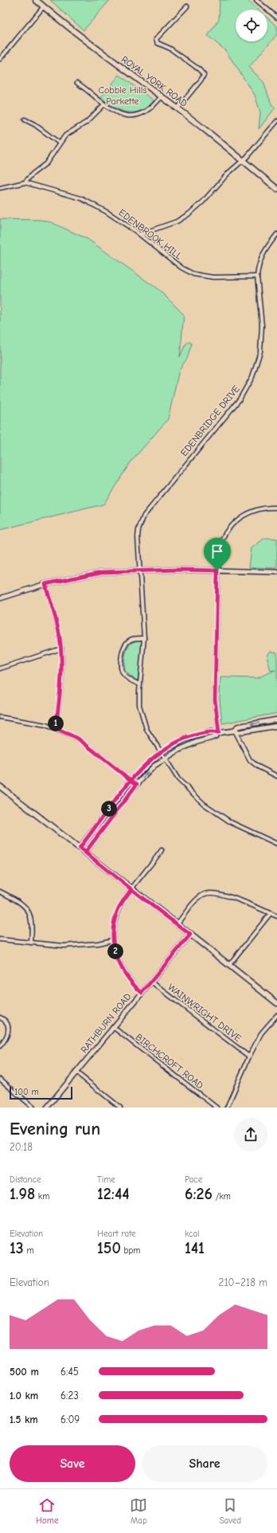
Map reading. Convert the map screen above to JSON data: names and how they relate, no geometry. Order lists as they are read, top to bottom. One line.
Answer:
{"streets":{"main road":["ROYAL YORK ROAD"],"street":["EDENBROOK HILL","EDENBRIDGE DRIVE","WAINWRIGHT DRIVE","RATHBURN ROAD","BIRCHCROFT ROAD"]},"crossings":[["EDENBROOK HILL","EDENBRIDGE DRIVE"],["WAINWRIGHT DRIVE","RATHBURN ROAD"],["RATHBURN ROAD","BIRCHCROFT ROAD"]],"parks":["Cobble Hills Parkette"],"scale_bar":"100 m","page":{"pins":["1","3","2"],"scale":"100 m","heading":["Evening run","20:18"],"stats":[["Distance","1.98 km"],["Time","12:44"],["Pace","6:26 /km"],["Elevation","13 m"],["Heart rate","150 bpm"],["kcal","141"]],"chart":["Elevation","210–218 m"],"list":[{"name":"500 m","note":"6:45"},{"name":"1.0 km","note":"6:23"},{"name":"1.5 km","note":"6:09"}],"buttons":["Save","Share"],"tabs":["Home","Map","Saved"]}}
